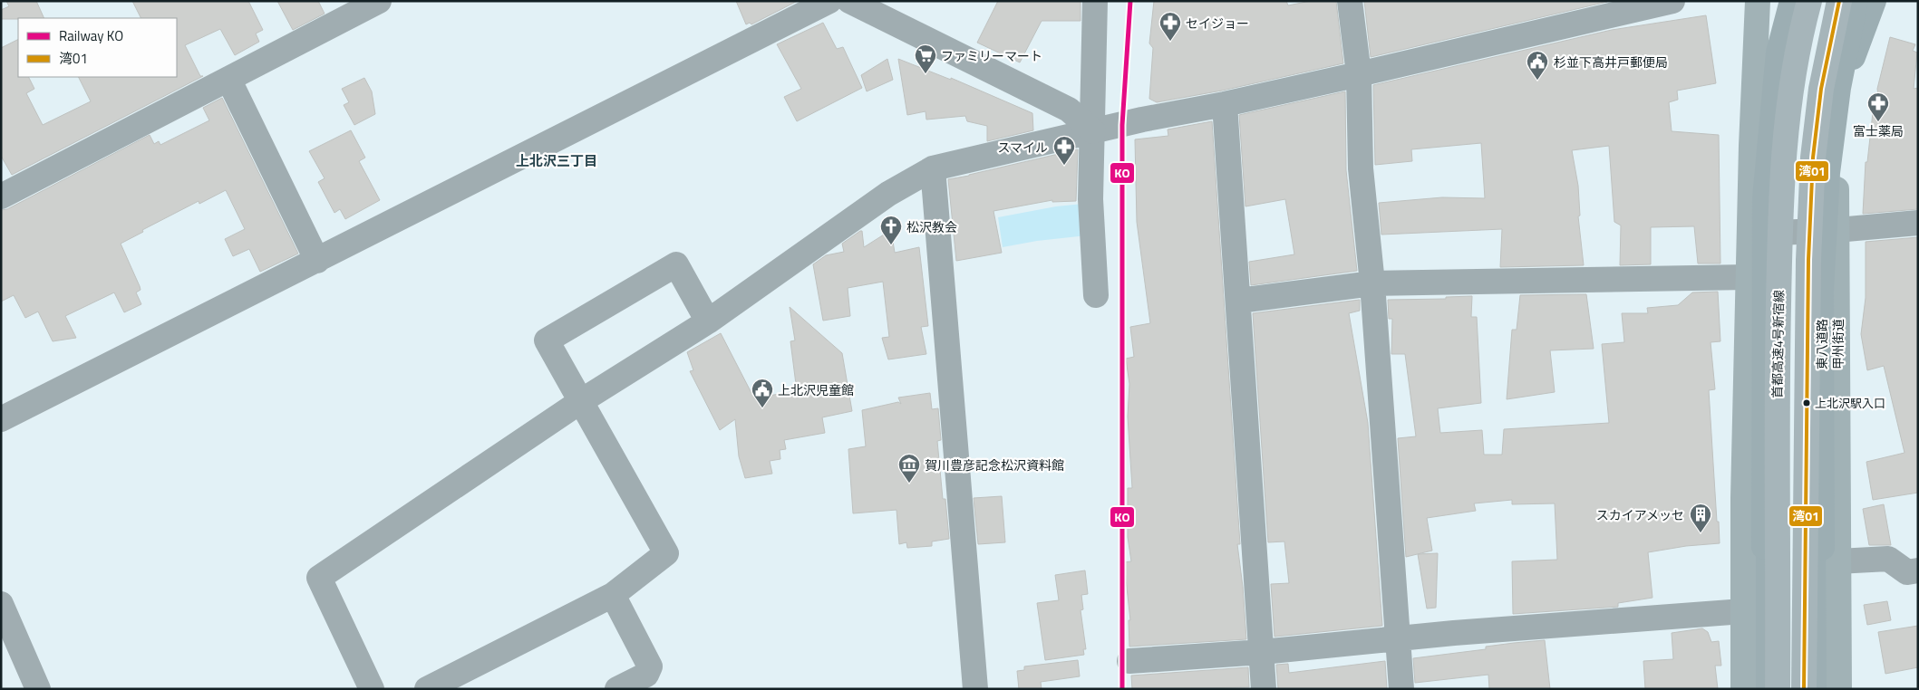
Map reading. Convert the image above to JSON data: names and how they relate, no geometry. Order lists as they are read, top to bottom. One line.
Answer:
{"streets":{"highway":["首都高速4号新宿線","甲州街道"],"main road":["東八道路"]},"crossings":[["東八道路","甲州街道"]],"districts":["上北沢三丁目"],"places":{"pharmacy":["セイジョー","富士薬局","スマイル"],"supermarket":["ファミリーマート"],"public building":["杉並下高井戸郵便局","上北沢児童館"],"church":["松沢教会"],"other":["上北沢駅入口"],"museum":["賀川豊彦記念松沢資料館"],"building":["スカイアメッセ"]},"lines":["rail line KO","transit line 湾01"],"legend":["Railway KO","湾01"]}
